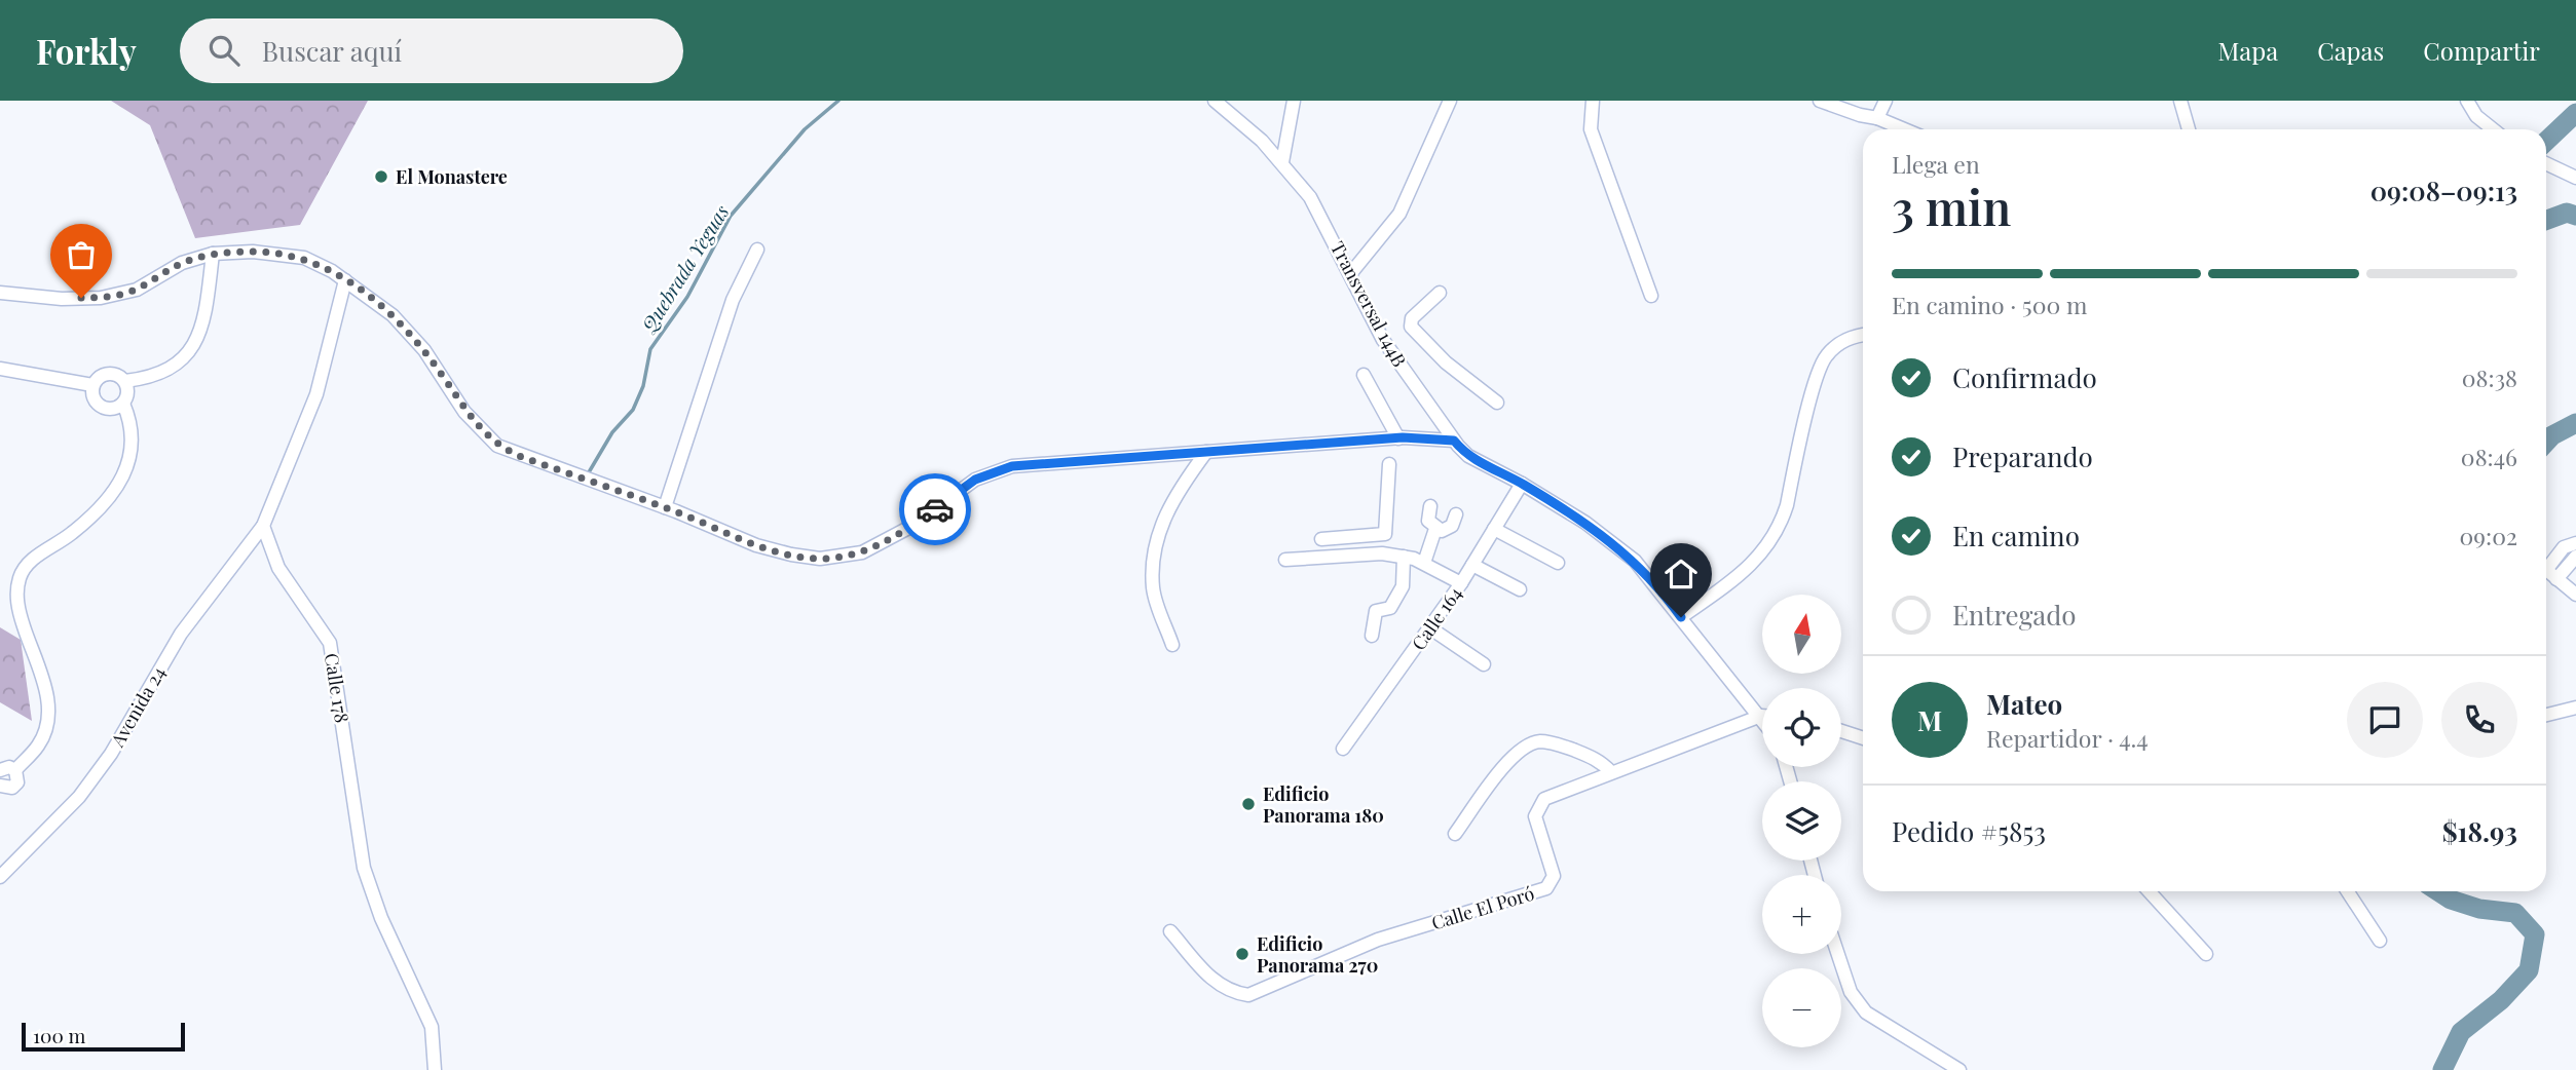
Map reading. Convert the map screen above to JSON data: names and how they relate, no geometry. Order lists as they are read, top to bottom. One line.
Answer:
{"streets":{"street":["Transversal 144B","Calle 164","Calle 178","Avenida 24","Calle El Poró"]},"crossings":[["Transversal 144B","Calle 164"],["Calle 178","Avenida 24"]],"water":["Quebrada Yeguas"],"places":["El Monastere","Edificio Panorama 180","Edificio Panorama 270"],"scale_bar":"100 m","north":"top","page":{"header":"Forkly","search":"Buscar aquí","nav":["Mapa","Capas","Compartir"],"heading":["3 min","Llega en","09:08–09:13"],"panel":["Mateo","Repartidor · 4.4","Pedido #5853","$18.93"],"bar":"En camino · 500 m","list":[["Confirmado","08:38"],["Preparando","08:46"],["En camino","09:02"],"Entregado"],"map_buttons":["+","−"],"round":"M","scale":"100 m"}}
